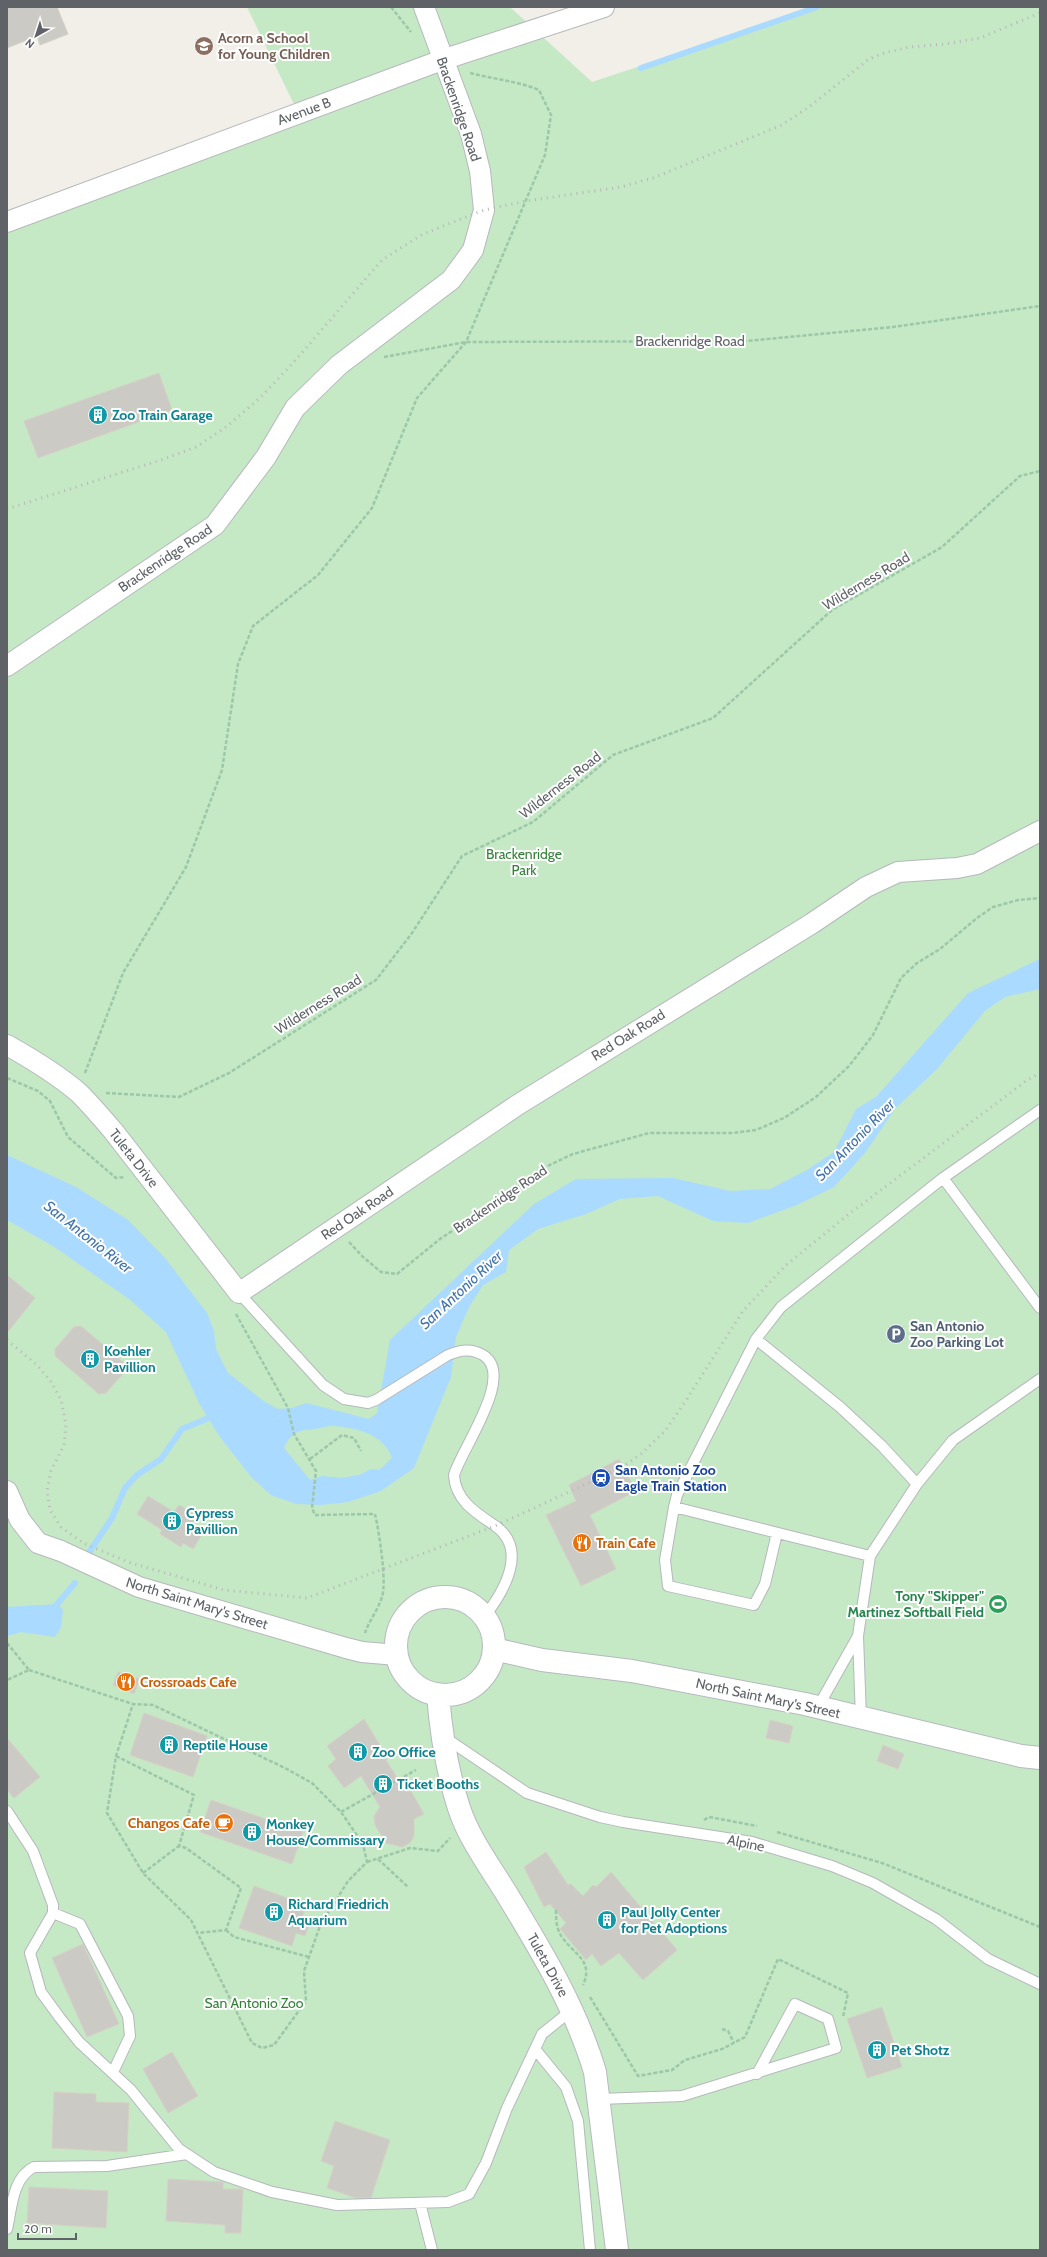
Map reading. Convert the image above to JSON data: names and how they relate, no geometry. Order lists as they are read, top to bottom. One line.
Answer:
{"streets":{"street":["Brackenridge Road","Avenue B","Red Oak Road","Tuleta Drive","North Saint Mary's Street"],"lane":["Alpine"],"path":["Wilderness Road"]},"crossings":[["Brackenridge Road","Avenue B"],["Wilderness Road","Tuleta Drive"],["Red Oak Road","Tuleta Drive"],["Tuleta Drive","North Saint Mary's Street"],["Tuleta Drive","Alpine"]],"water":["San Antonio River"],"parks":["Brackenridge Park","San Antonio Zoo"],"places":{"school or university":["Acorn a School for Young Children"],"building":["Zoo Train Garage","Koehler Pavillion","Cypress Pavillion","Reptile House","Zoo Office","Ticket Booths","Monkey House/Commissary","Richard Friedrich Aquarium","Paul Jolly Center for Pet Adoptions","Pet Shotz"],"parking":["San Antonio Zoo Parking Lot"],"station":["San Antonio Zoo Eagle Train Station"],"restaurant":["Train Cafe","Crossroads Cafe"],"sports":["Tony \"Skipper\" Martinez Softball Field"],"cafe":["Changos Cafe"]},"scale_bar":"20 m","north":"bottom left"}
